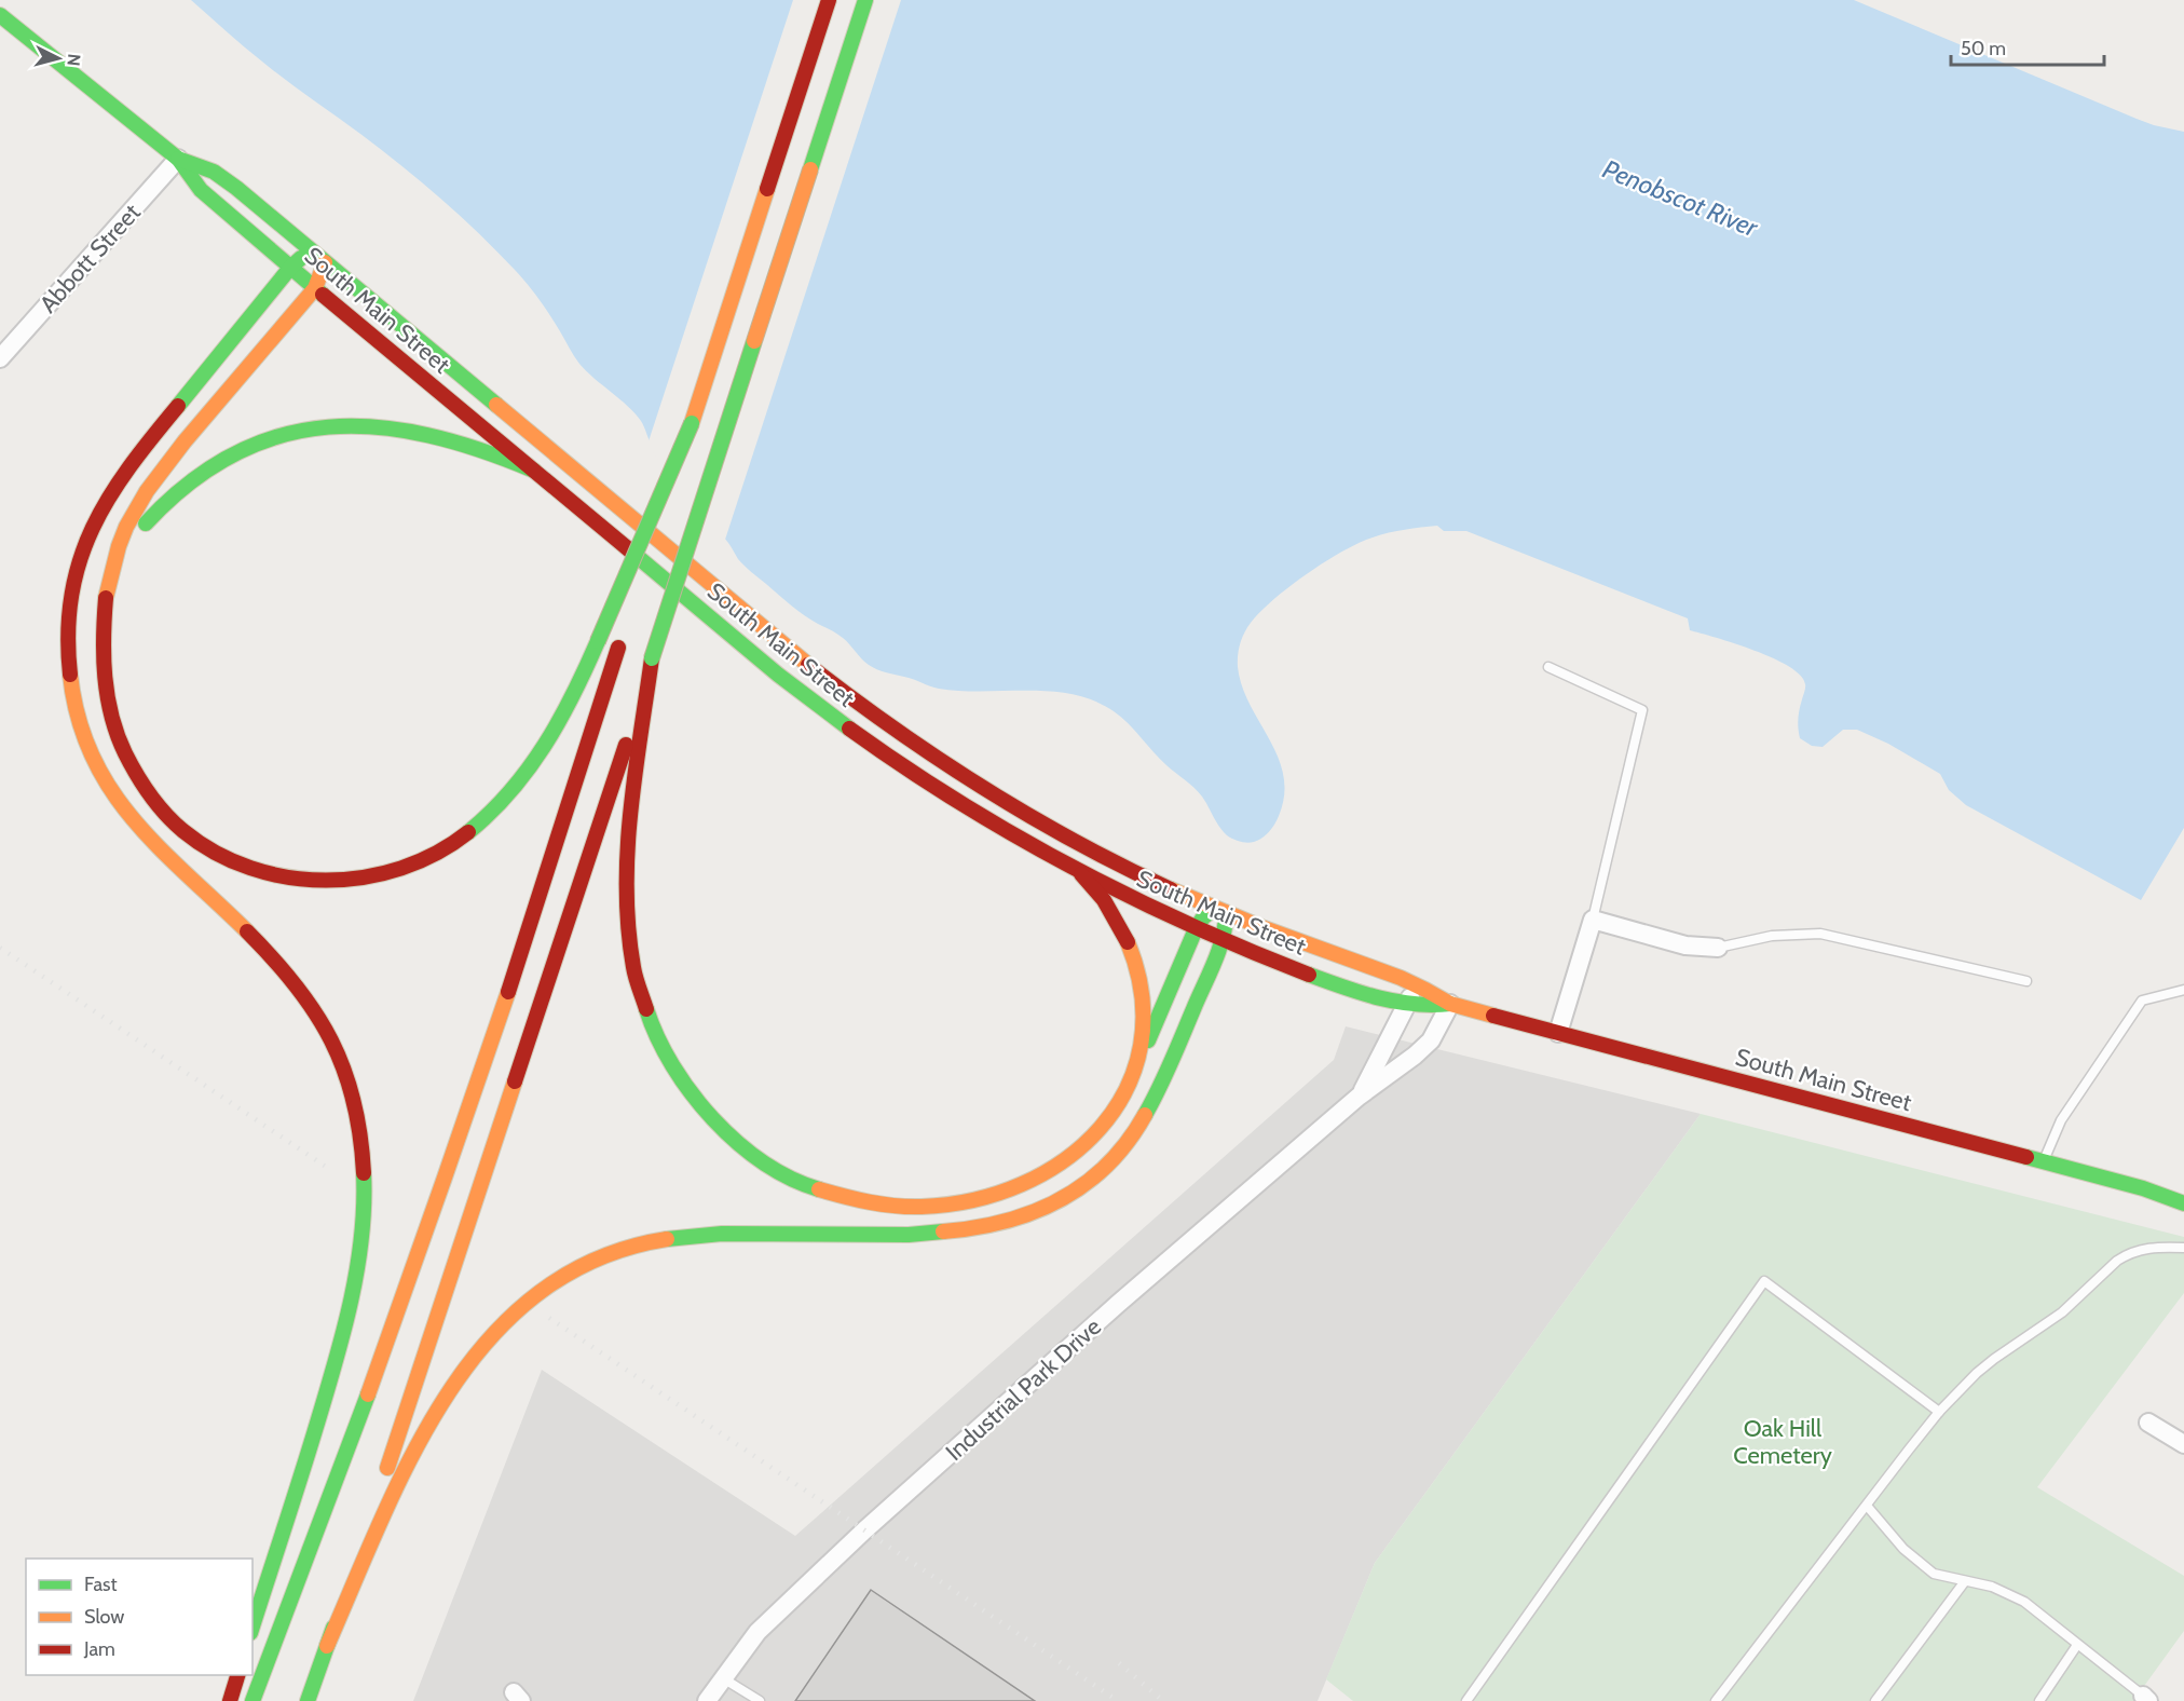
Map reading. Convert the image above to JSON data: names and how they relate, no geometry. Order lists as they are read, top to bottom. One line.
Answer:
{"streets":{"main road":["South Main Street"],"street":["Abbott Street","Industrial Park Drive"]},"crossings":[["Abbott Street","South Main Street"],["South Main Street","Industrial Park Drive"]],"water":["Penobscot River"],"parks":["Oak Hill Cemetery"],"legend":["Fast","Slow","Jam"],"scale_bar":"50 m","north":"right"}
